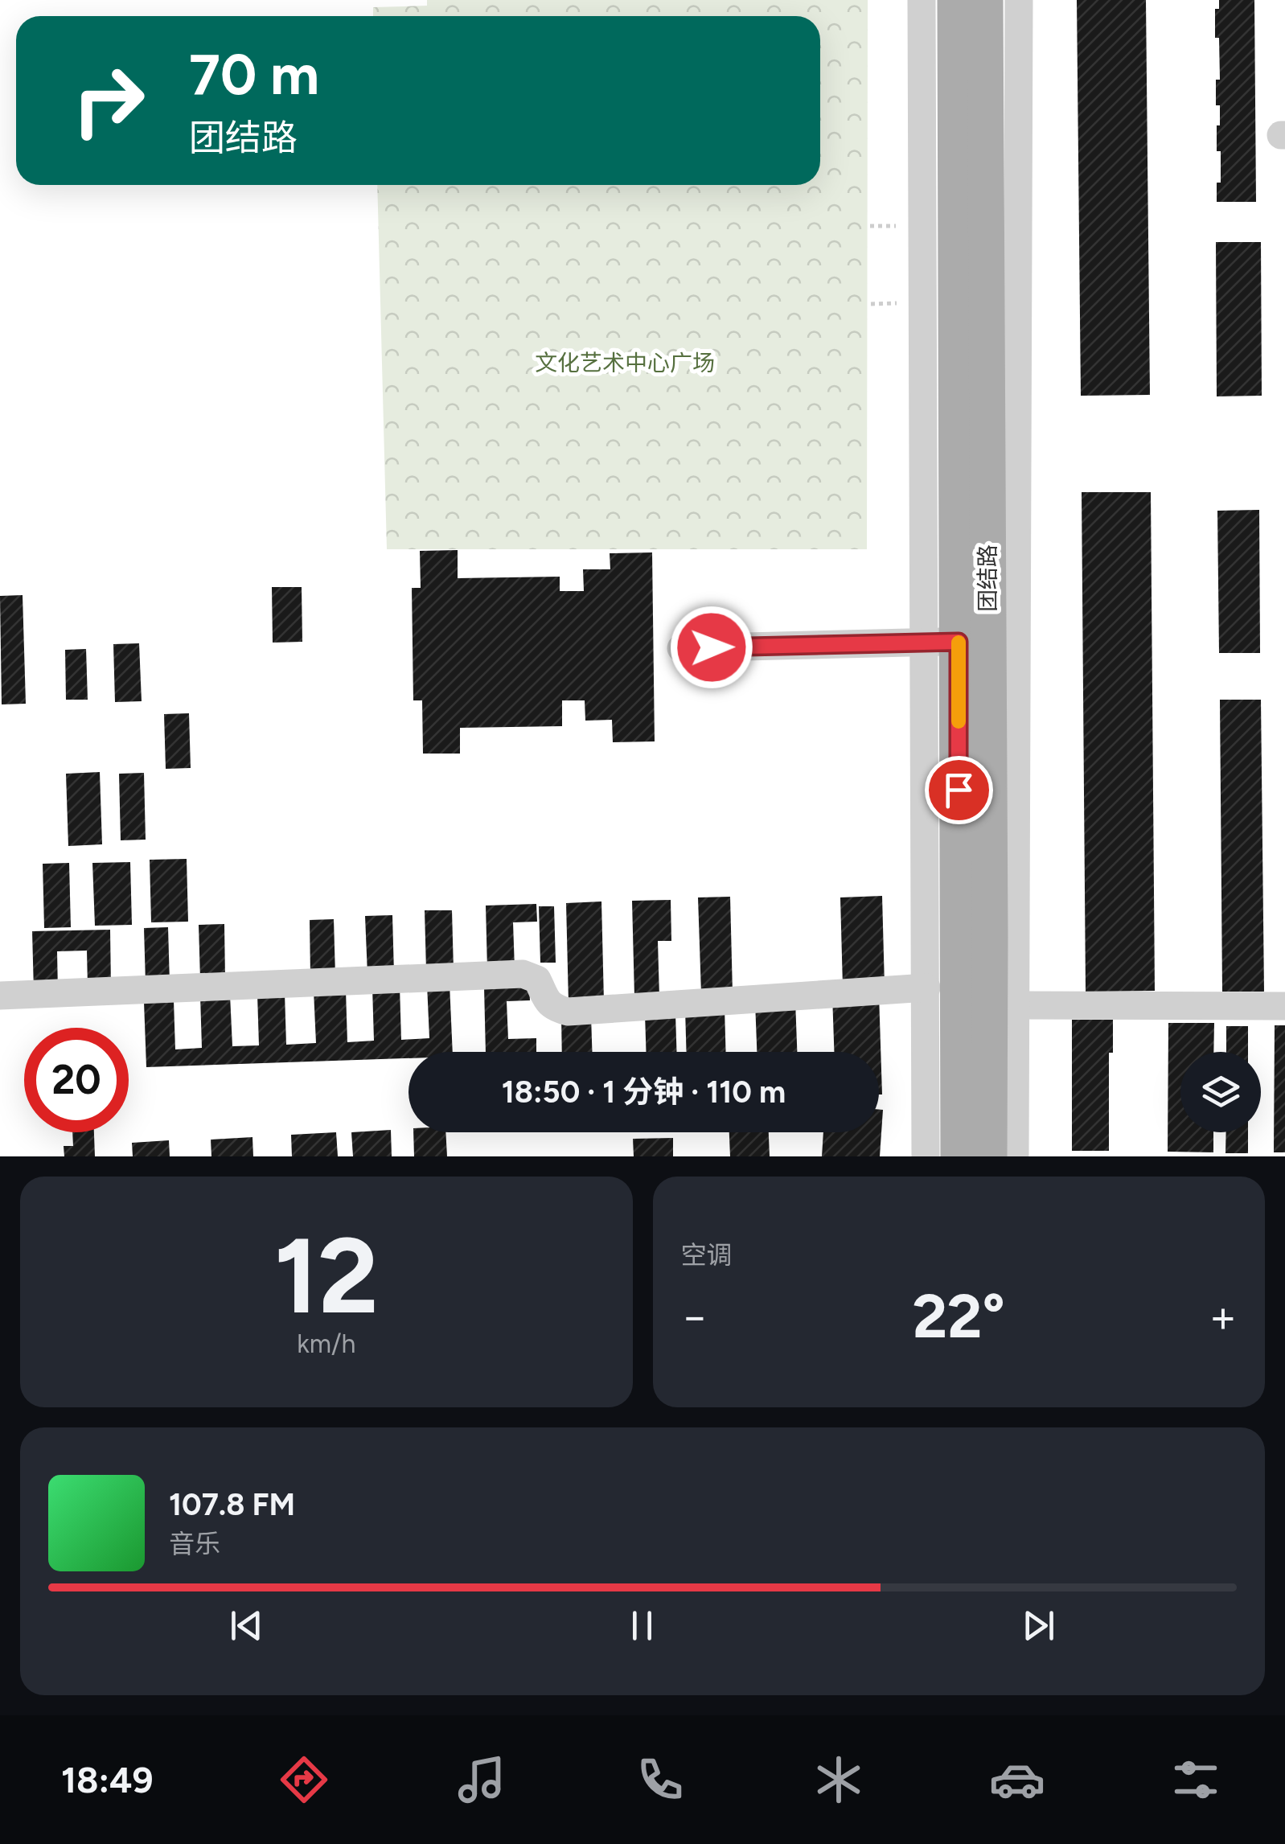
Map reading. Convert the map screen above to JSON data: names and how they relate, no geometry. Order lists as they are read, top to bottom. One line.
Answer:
{"streets":{"main road":["团结路"]},"parks":["文化艺术中心广场"],"page":{"turn":["70 m","团结路"],"limit":"20","trip":"18:50 · 1 分钟 · 110 m","tile":[["12","km/h"],"空调"],"heat":["−","22°","+"],"song":["107.8 FM","音乐"],"tabs":"18:49"}}
